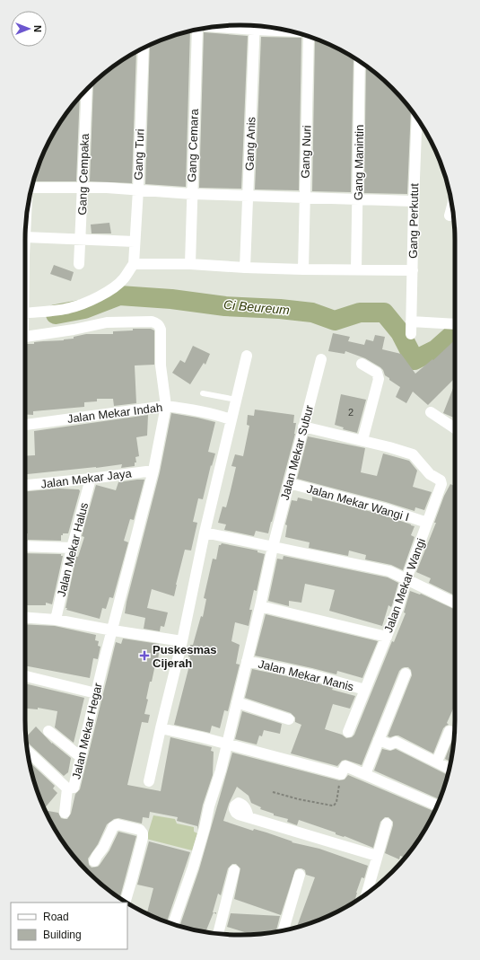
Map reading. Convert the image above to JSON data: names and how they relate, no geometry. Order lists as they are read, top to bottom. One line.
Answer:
{"streets":{"street":["Gang Anis","Gang Cemara","Gang Nuri","Gang Turi","Gang Manintin","Gang Cempaka","Gang Perkutut","Jalan Mekar Indah","Jalan Mekar Subur","Jalan Mekar Jaya","Jalan Mekar Wangi I","Jalan Mekar Halus","Jalan Mekar Wangi","Jalan Mekar Manis","Jalan Mekar Hegar"]},"crossings":[["Jalan Mekar Indah","Jalan Mekar Hegar"],["Jalan Mekar Subur","Jalan Mekar Wangi I"],["Jalan Mekar Subur","Jalan Mekar Manis"],["Jalan Mekar Jaya","Jalan Mekar Halus"],["Jalan Mekar Jaya","Jalan Mekar Hegar"],["Jalan Mekar Wangi I","Jalan Mekar Wangi"],["Jalan Mekar Wangi","Jalan Mekar Manis"]],"water":["Ci Beureum"],"places":{"health":["Puskesmas Cijerah"]},"house_numbers":["2"],"legend":["Road","Building"],"north":"right"}
